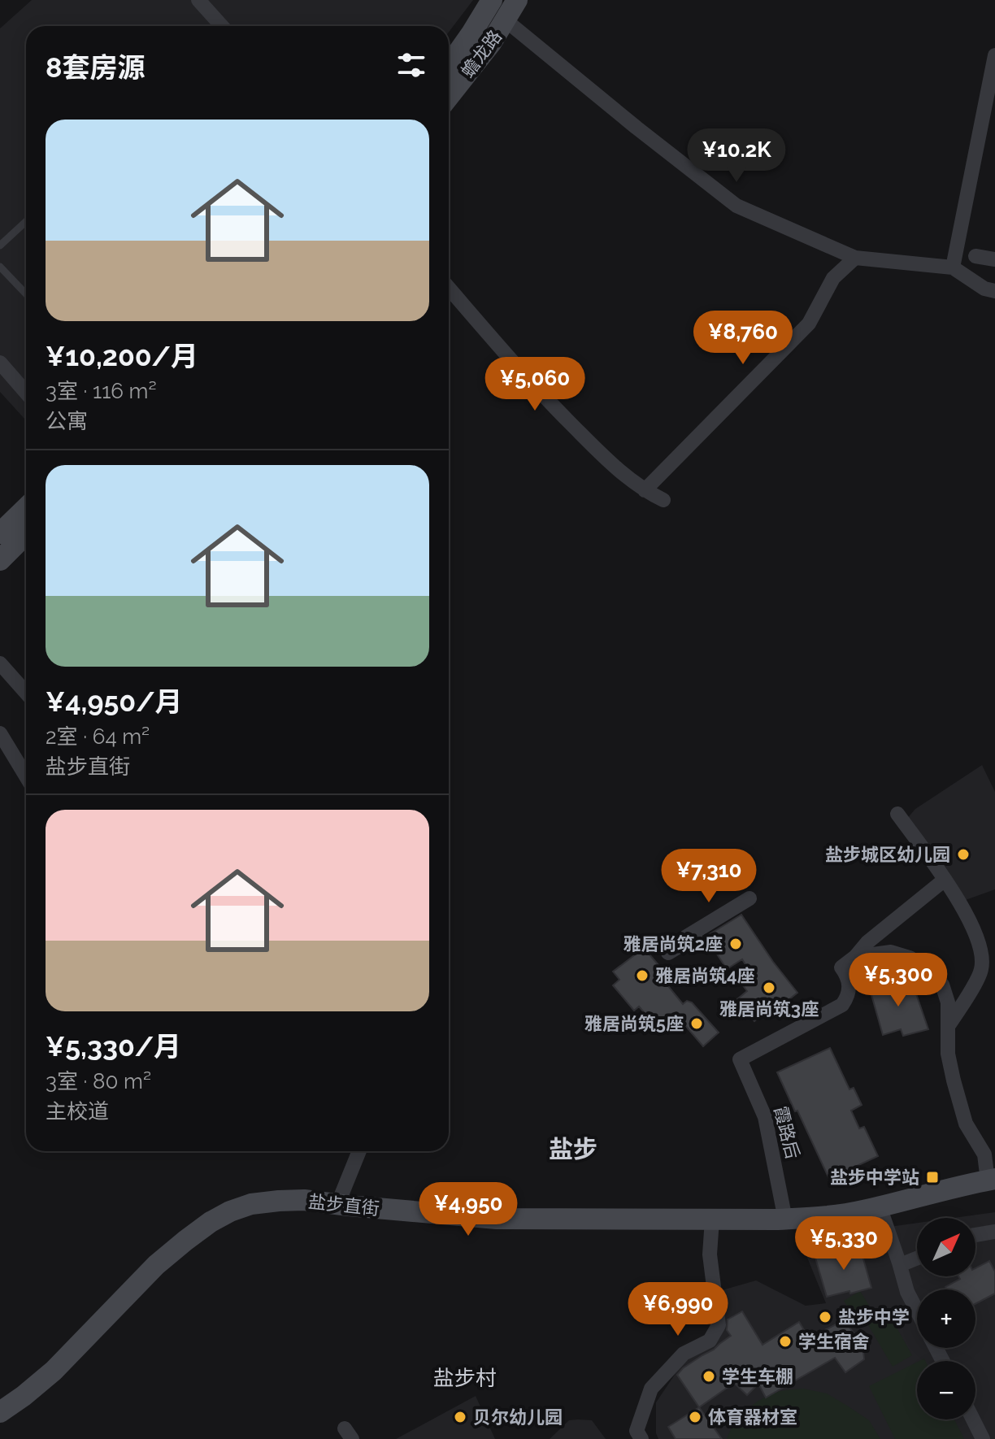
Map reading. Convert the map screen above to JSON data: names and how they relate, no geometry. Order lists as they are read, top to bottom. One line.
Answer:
{"streets":{"main road":["蟾龙路","盐步直街"],"street":["霞路后"]},"crossings":[["霞路后","盐步直街"]],"districts":["盐步","盐步村"],"places":{"other":["盐步城区幼儿园","雅居尚筑2座","雅居尚筑4座","雅居尚筑3座","雅居尚筑5座","盐步中学","学生宿舍","学生车棚","贝尔幼儿园","体育器材室"],"transit":["盐步中学站"]},"north":"top right","page":{"heading":"8套房源","list":[{"name":"¥10,200/月","note":"3室 · 116 m² · 公寓"},{"name":"¥4,950/月","note":"2室 · 64 m² · 盐步直街"},{"name":"¥5,330/月","note":"3室 · 80 m² · 主校道"}],"price":["¥10.2K","¥8,760","¥5,060","¥7,310","¥5,300","¥4,950","¥5,330","¥6,990"],"map_buttons":["+","−"]}}
